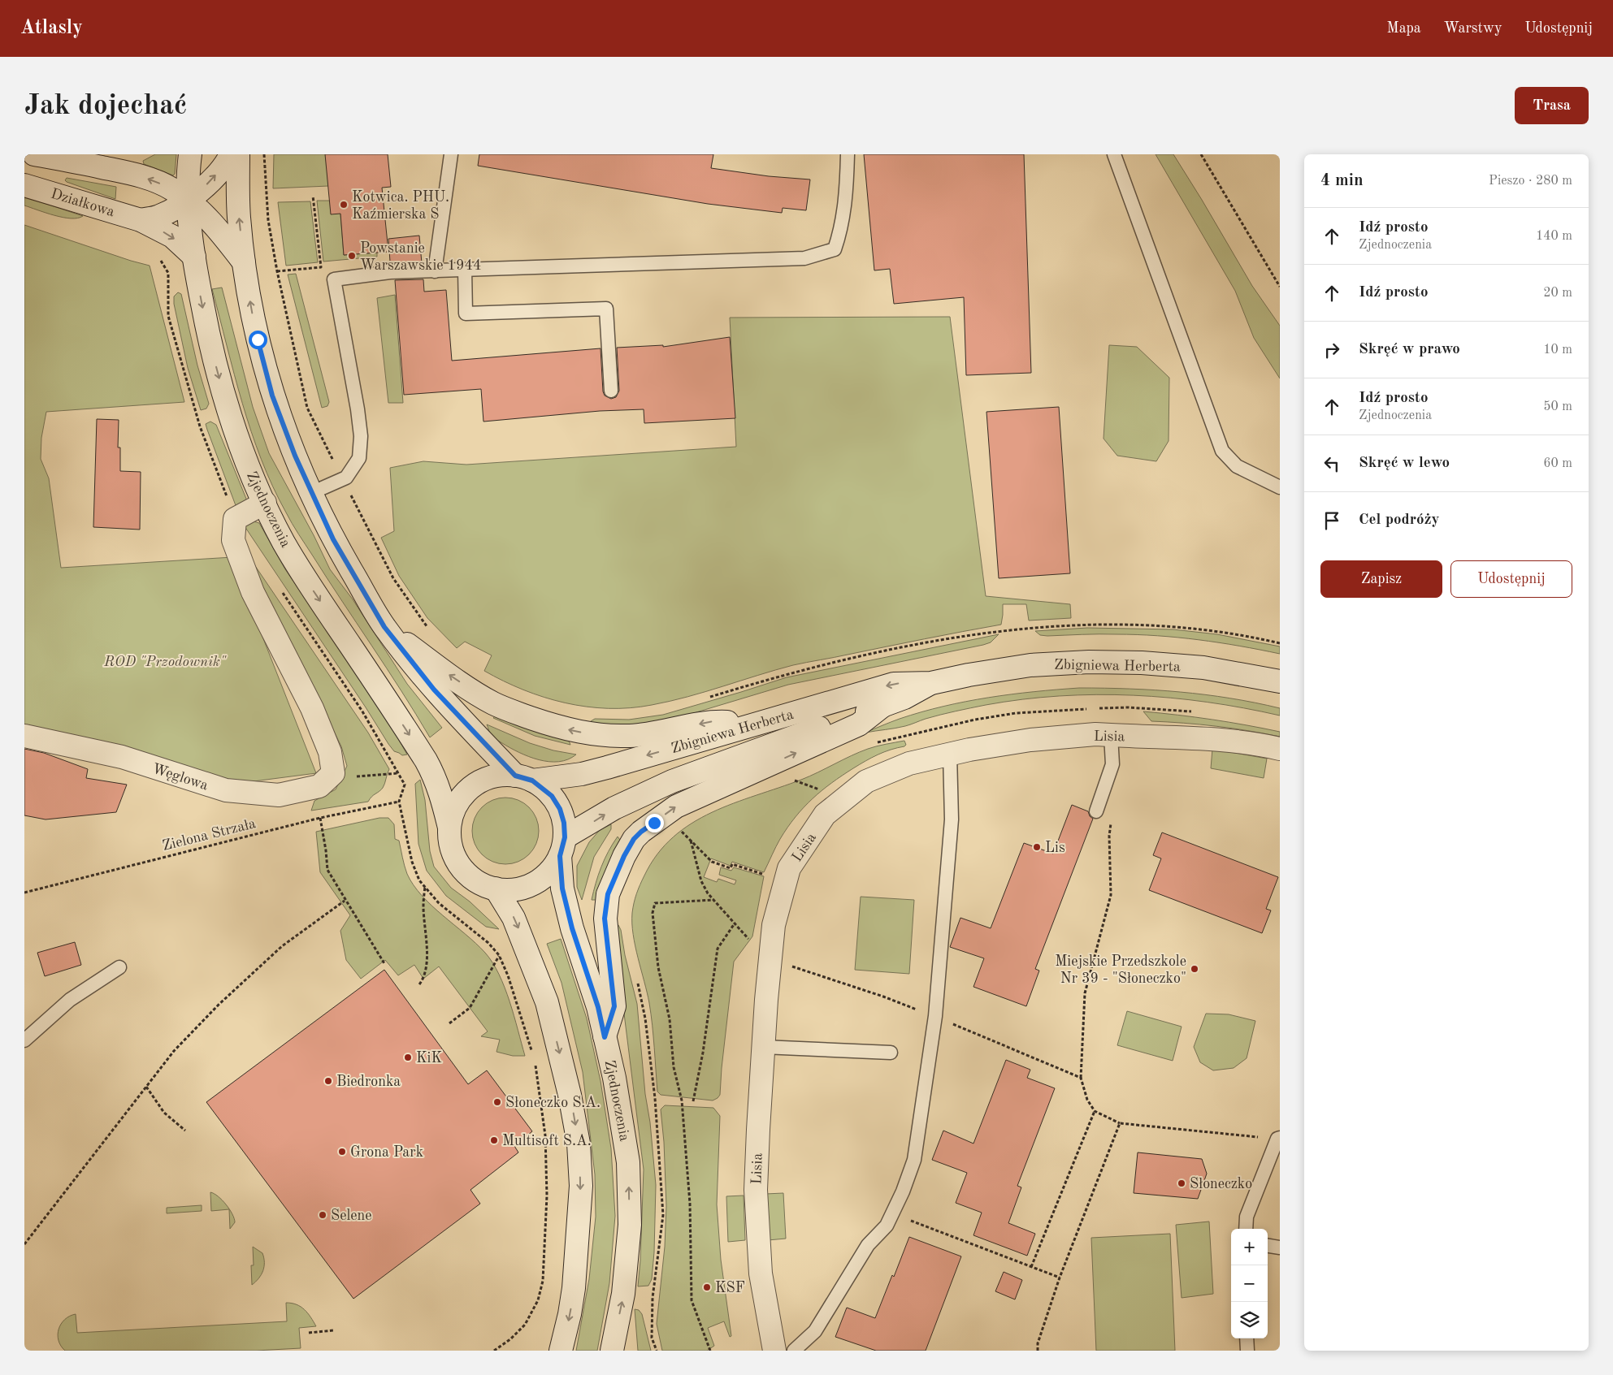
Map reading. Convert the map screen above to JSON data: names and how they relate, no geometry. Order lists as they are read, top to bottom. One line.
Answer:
{"streets":{"street":["Działkowa","Zjednoczenia","Zbigniewa Herberta","Lisia","Węglowa"],"path":["Zielona Strzała"]},"crossings":[["Działkowa","Zjednoczenia"],["Zjednoczenia","Zbigniewa Herberta"]],"parks":["ROD \"Przodownik\""],"places":["Kotwica. PHU. Kaźmierska S","Powstanie Warszawskie 1944","Lis","Miejskie Przedszkole Nr 39 - \"Słoneczko\"","KiK","Biedronka","Słoneczko S.A.","Multisoft S.A.","Grona Park","Słoneczko","Selene","KSF"],"page":{"header":"Atlasly","nav":["Mapa","Warstwy","Udostępnij"],"buttons":["Trasa",["Zapisz","Udostępnij"]],"title":"Jak dojechać","heading":["4 min","Pieszo · 280 m"],"list":[["Idź prosto","Zjednoczenia","140 m"],["Idź prosto","20 m"],["Skręć w prawo","10 m"],["Idź prosto","Zjednoczenia","50 m"],["Skręć w lewo","60 m"],"Cel podróży"],"map_buttons":["+","−"]}}
